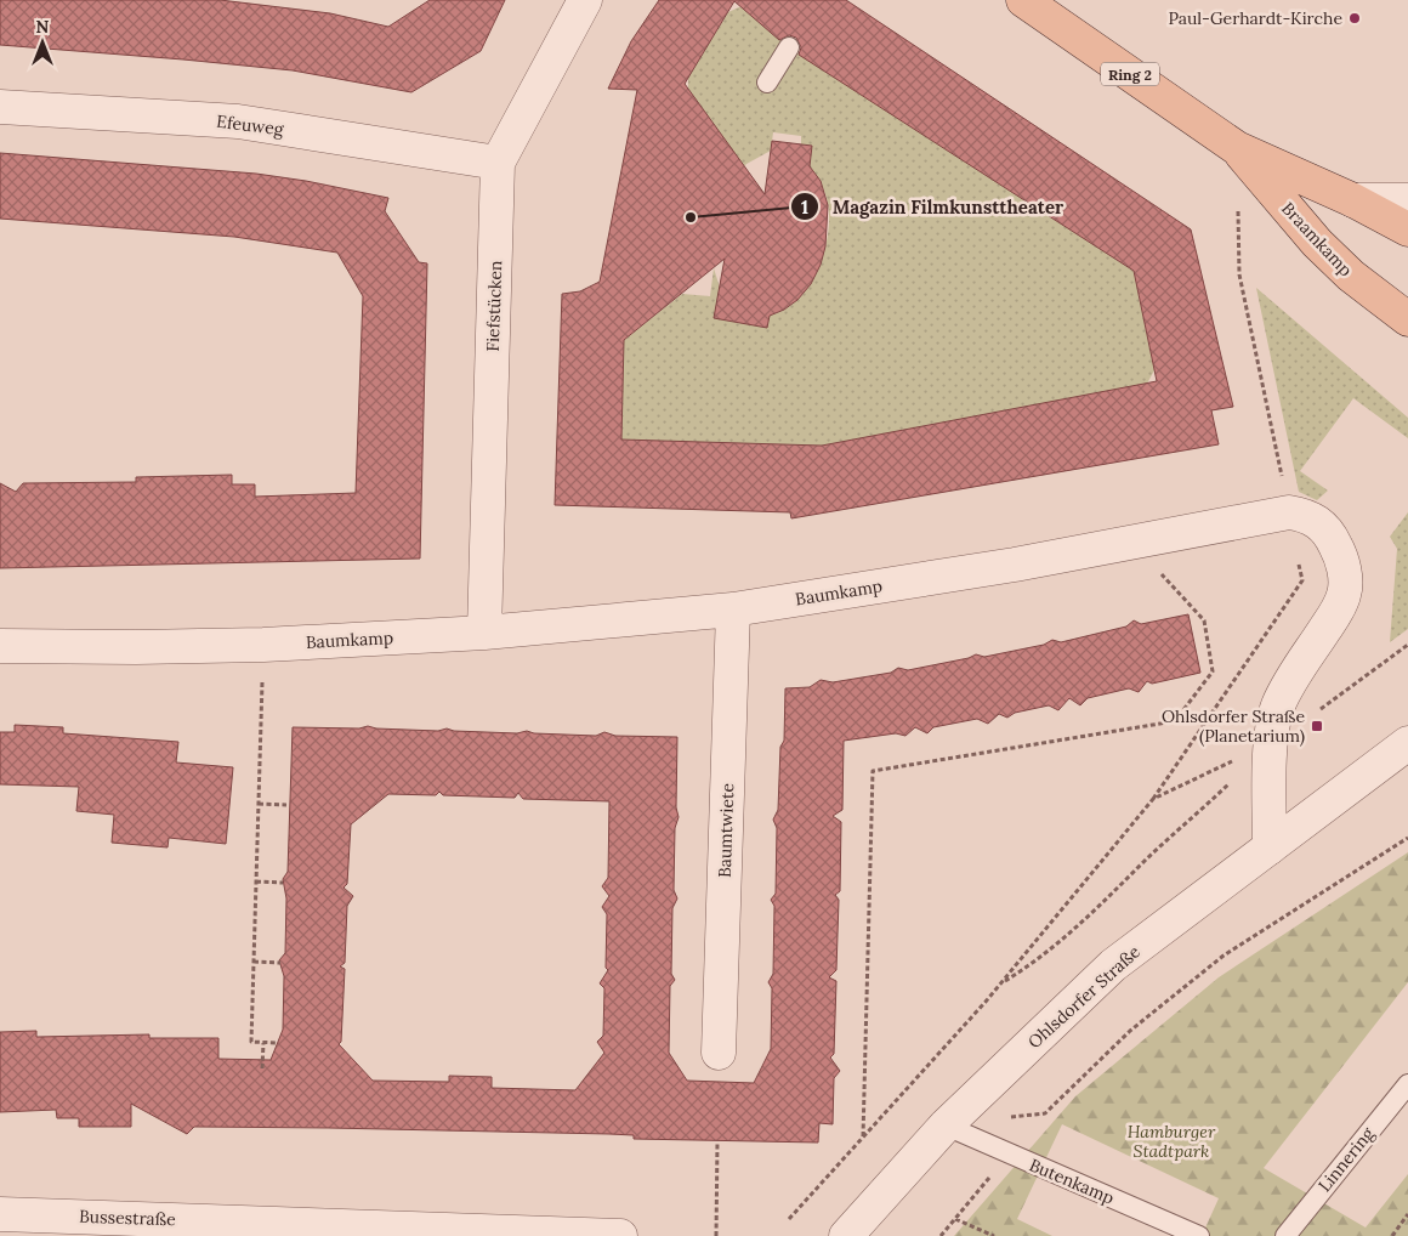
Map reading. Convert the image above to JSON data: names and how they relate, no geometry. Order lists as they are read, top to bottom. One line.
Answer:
{"streets":{"main road":["Ring 2","Braamkamp"],"street":["Efeuweg","Fiefstücken","Baumkamp","Baumtwiete","Ohlsdorfer Straße","Bussestraße"],"lane":["Linnering","Butenkamp"]},"crossings":[["Efeuweg","Fiefstücken"],["Fiefstücken","Baumkamp"],["Baumkamp","Baumtwiete"],["Baumkamp","Ohlsdorfer Straße"],["Ohlsdorfer Straße","Butenkamp"]],"parks":["Hamburger Stadtpark"],"places":{"other":["Paul-Gerhardt-Kirche","Magazin Filmkunsttheater"],"transit":["Ohlsdorfer Straße (Planetarium)"]},"north":"top"}
